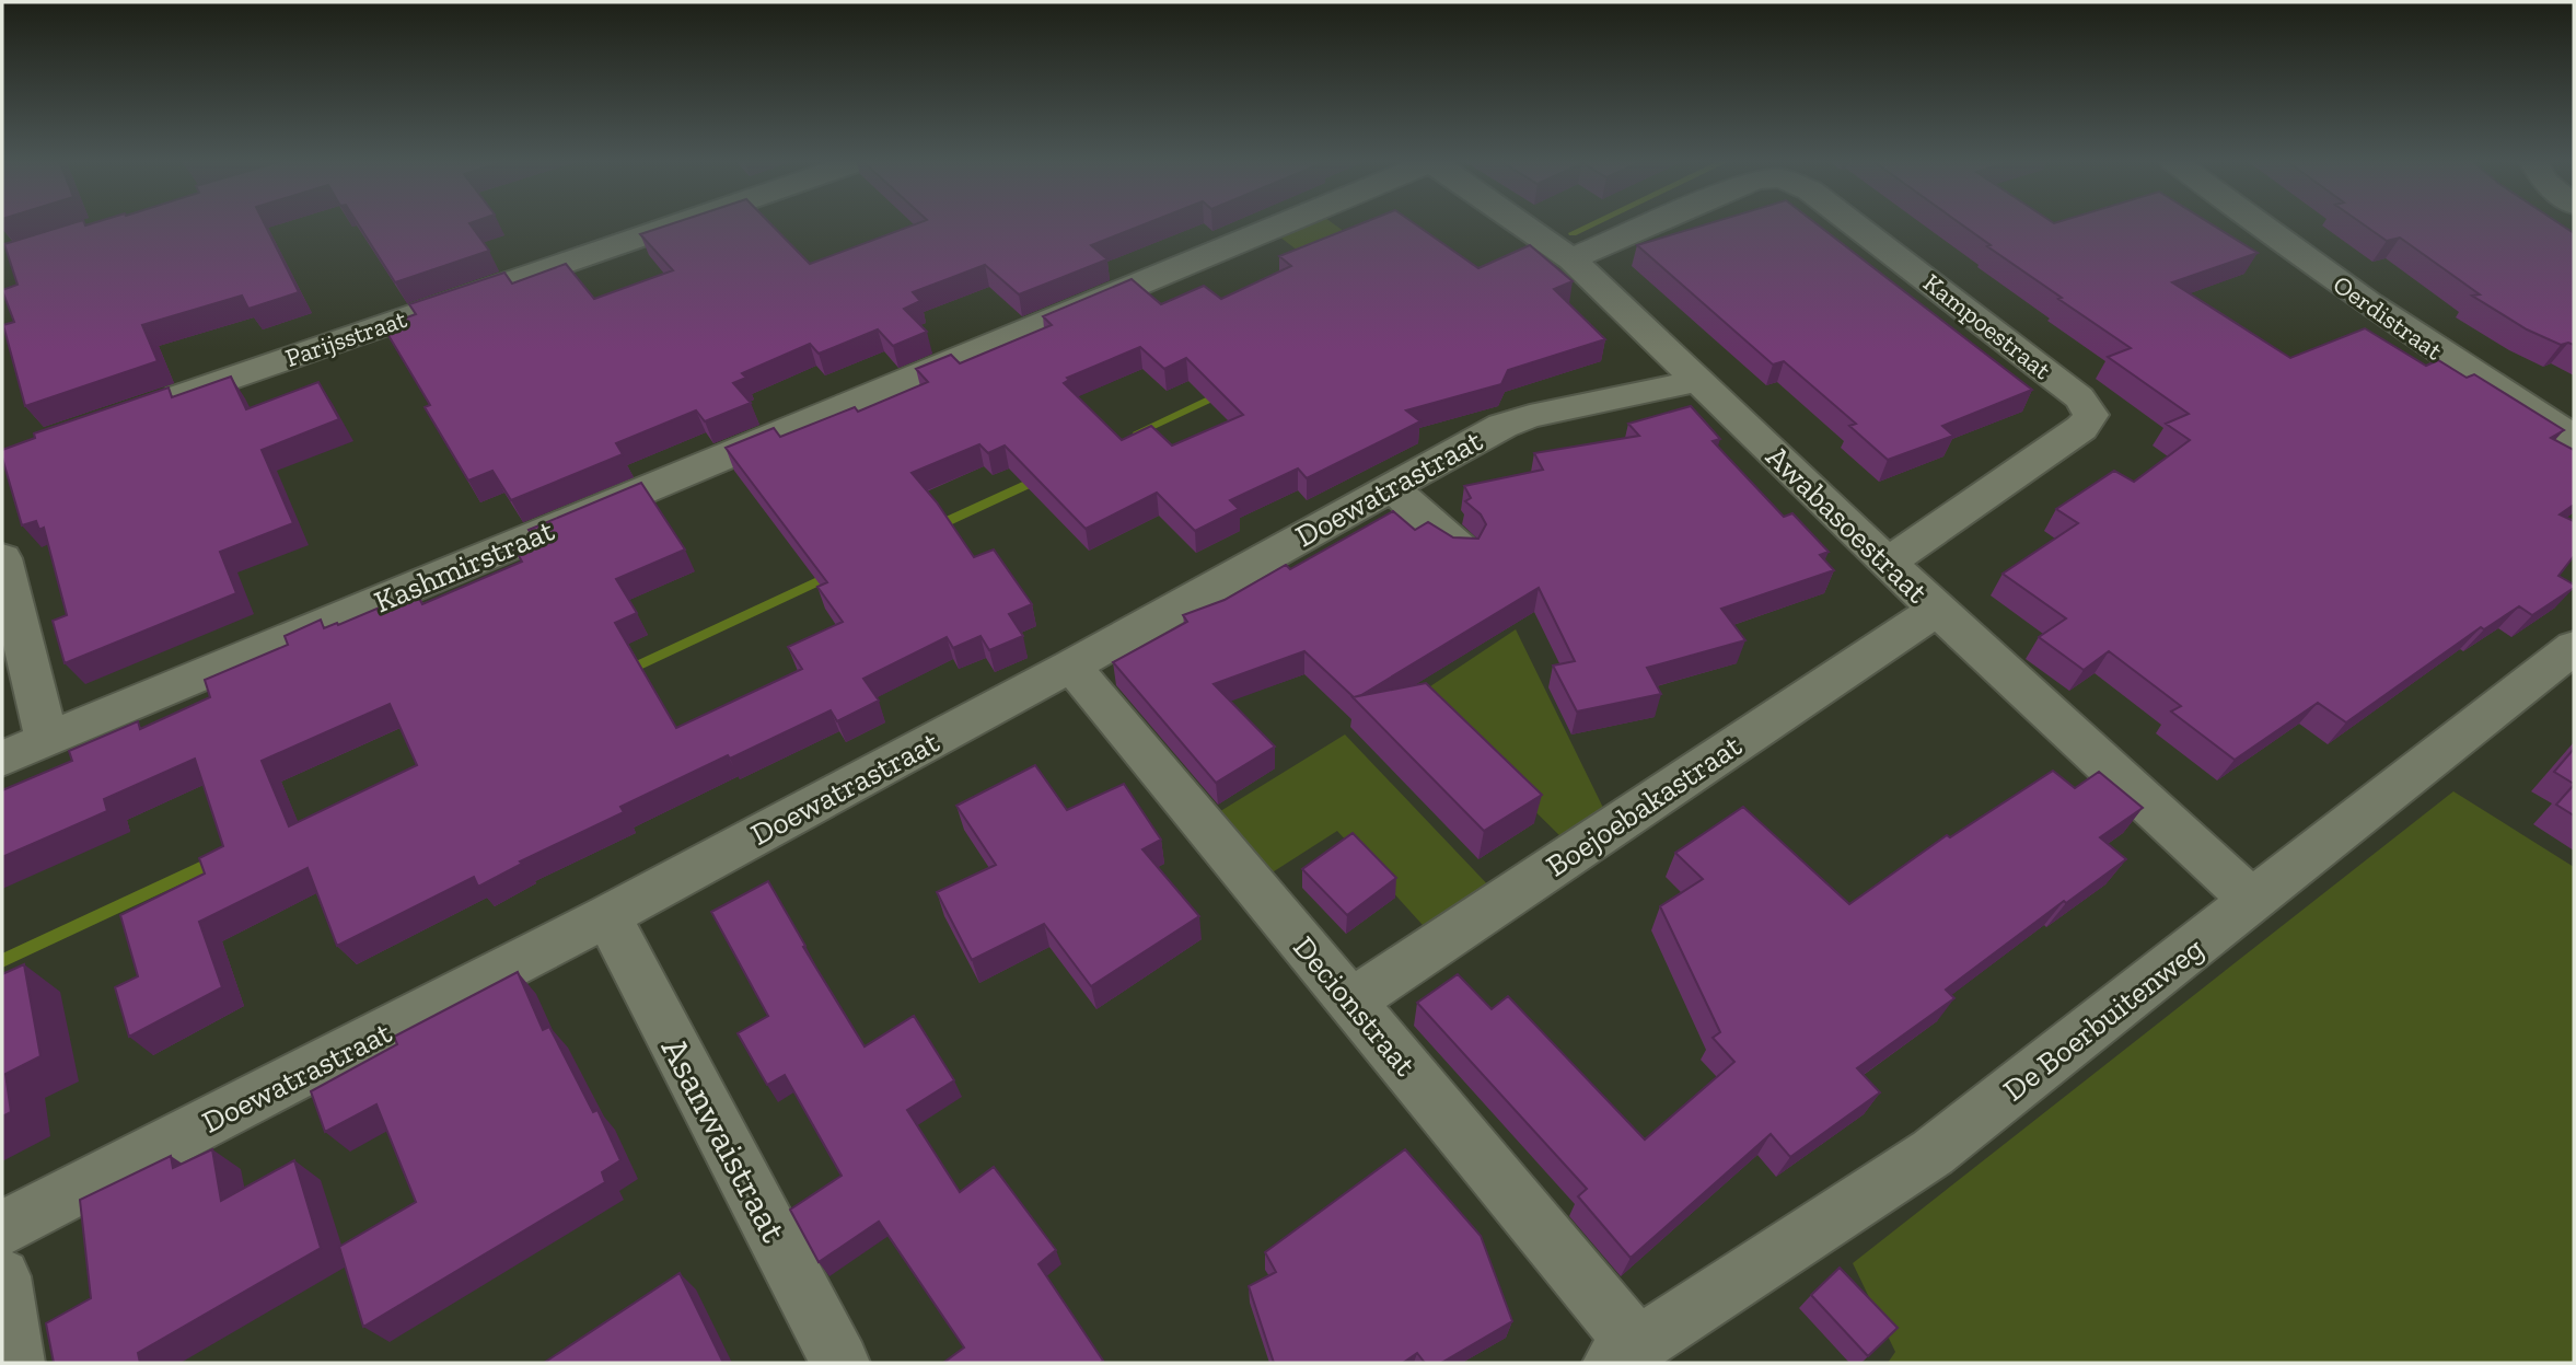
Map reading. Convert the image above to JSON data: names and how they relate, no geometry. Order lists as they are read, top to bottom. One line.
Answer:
{"streets":{"street":["Oerdistraat","Kampoestraat","Parijsstraat","Doewatrastraat","Awabasoestraat","Kashmirstraat","Boejoebakastraat","Decionstraat","De Boerbuitenweg","Asanwaistraat"]},"crossings":[["Kampoestraat","Awabasoestraat"],["Doewatrastraat","Awabasoestraat"],["Doewatrastraat","Decionstraat"],["Doewatrastraat","Asanwaistraat"],["Awabasoestraat","Boejoebakastraat"],["Awabasoestraat","De Boerbuitenweg"],["Boejoebakastraat","Decionstraat"],["Decionstraat","De Boerbuitenweg"]]}
